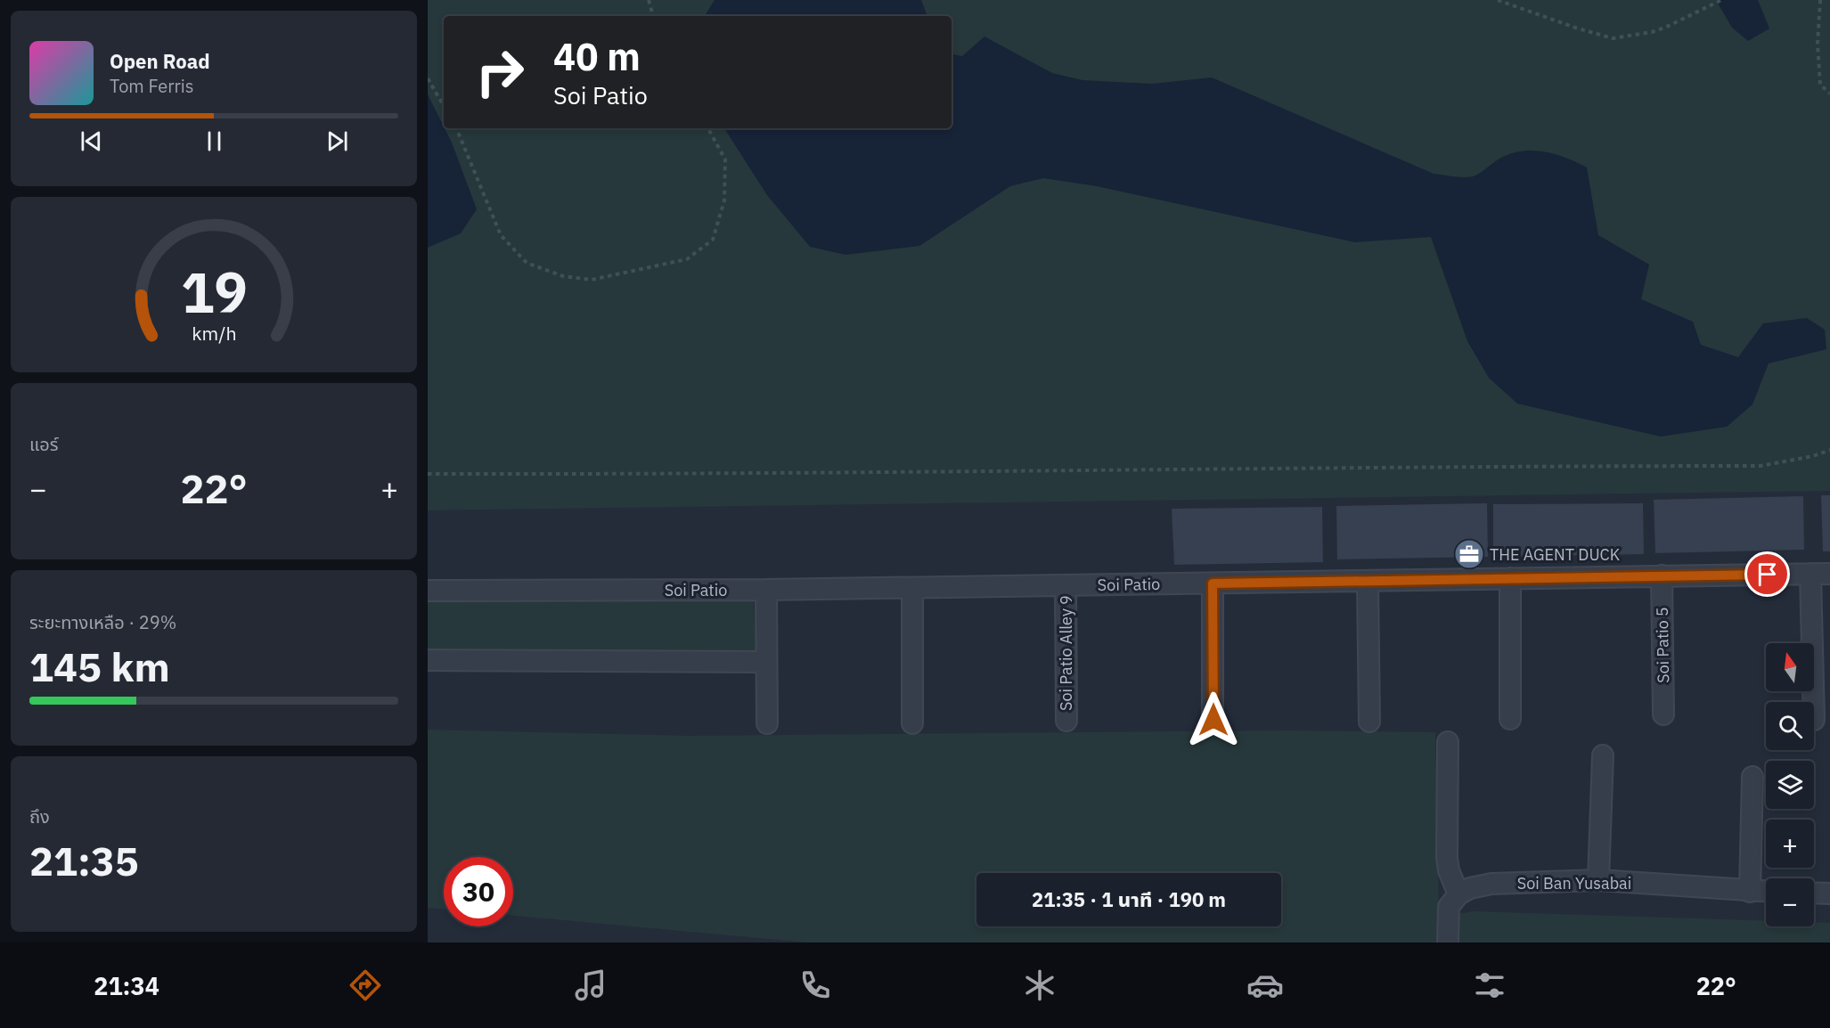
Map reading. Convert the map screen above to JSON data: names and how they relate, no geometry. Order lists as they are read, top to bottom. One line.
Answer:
{"streets":{"street":["Soi Patio","Soi Patio 5","Soi Patio Alley 9","Soi Ban Yusabai"]},"crossings":[["Soi Patio","Soi Patio 5"],["Soi Patio","Soi Patio Alley 9"]],"places":{"office":["THE AGENT DUCK"]},"north":"top","page":{"turn":["40 m","Soi Patio"],"song":["Open Road","Tom Ferris"],"tile":["แอร์",["ระยะทางเหลือ · 29%","145 km"],["ถึง","21:35"]],"heat":["−","22°","+"],"map_buttons":["+","−"],"limit":"30","trip":"21:35 · 1 นาที · 190 m","tabs":["21:34","22°"],"gauge":["19","km/h"]}}
